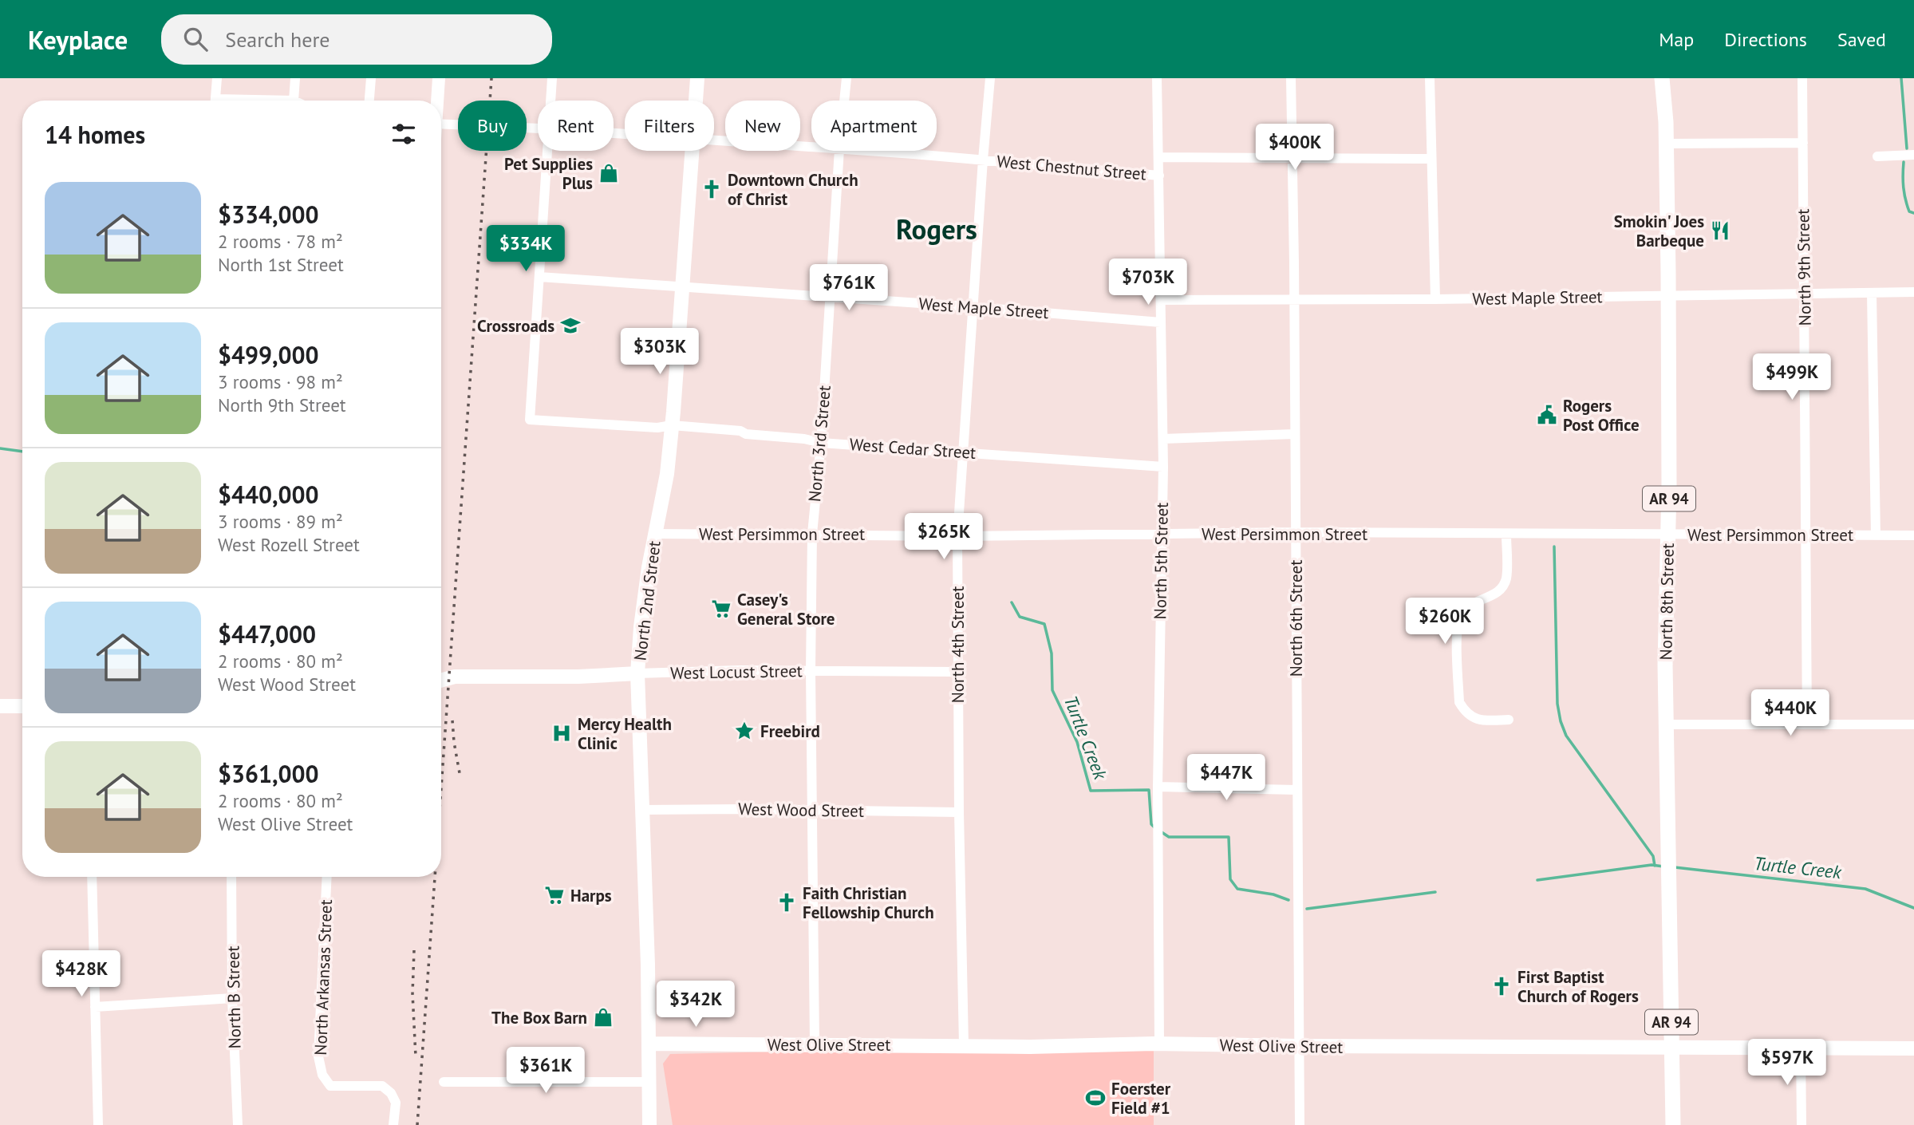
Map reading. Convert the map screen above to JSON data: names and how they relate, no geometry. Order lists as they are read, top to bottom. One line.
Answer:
{"streets":{"main road":["AR 94","North 2nd Street","North 8th Street","West Locust Street","West Olive Street"],"street":["West Chestnut Street","North 9th Street","West Maple Street","North 3rd Street","West Cedar Street","West Persimmon Street","North 5th Street","North 6th Street","North 4th Street","West Wood Street","North Arkansas Street","North B Street"]},"crossings":[["West Chestnut Street","North 5th Street"],["West Chestnut Street","North 6th Street"],["West Chestnut Street","North 4th Street"],["North 9th Street","West Maple Street"],["North 9th Street","West Persimmon Street"],["West Maple Street","North 3rd Street"],["West Maple Street","West Cedar Street"],["West Maple Street","North 5th Street"],["West Maple Street","North 2nd Street"],["West Maple Street","North 8th Street"],["West Maple Street","North 6th Street"],["West Maple Street","North 4th Street"],["North 3rd Street","West Cedar Street"],["North 3rd Street","West Persimmon Street"],["North 3rd Street","West Locust Street"],["North 3rd Street","West Wood Street"],["North 3rd Street","West Olive Street"],["West Cedar Street","North 5th Street"],["West Cedar Street","North 2nd Street"],["West Cedar Street","North 4th Street"],["West Persimmon Street","North 5th Street"],["West Persimmon Street","North 2nd Street"],["West Persimmon Street","North 8th Street"],["West Persimmon Street","North 6th Street"],["West Persimmon Street","North 4th Street"],["North 5th Street","West Olive Street"],["North 2nd Street","West Locust Street"],["North 2nd Street","West Wood Street"],["North 2nd Street","West Olive Street"],["North 8th Street","West Olive Street"],["North 6th Street","West Olive Street"],["North 4th Street","West Locust Street"],["North 4th Street","West Wood Street"],["North 4th Street","West Olive Street"]],"districts":["Rogers"],"water":["Turtle Creek"],"places":{"shop":["Pet Supplies Plus","The Box Barn"],"church":["Downtown Church of Christ","Faith Christian Fellowship Church","First Baptist Church of Rogers"],"restaurant":["Smokin' Joes Barbeque"],"school or university":["Crossroads"],"public building":["Rogers Post Office"],"supermarket":["Casey's General Store","Harps"],"place":["Freebird"],"hospital":["Mercy Health Clinic"],"sports":["Foerster Field #1"]},"page":{"header":"Keyplace","search":"Search here","nav":["Map","Directions","Saved"],"chip":["Buy","Rent","Filters","New","Apartment"],"heading":"14 homes","price":["$400K","$334K","$703K","$761K","$303K","$499K","$265K","$260K","$440K","$447K","$428K","$342K","$597K","$361K"],"list":[{"name":"$334,000","note":"2 rooms · 78 m² · North 1st Street"},{"name":"$499,000","note":"3 rooms · 98 m² · North 9th Street"},{"name":"$440,000","note":"3 rooms · 89 m² · West Rozell Street"},{"name":"$447,000","note":"2 rooms · 80 m² · West Wood Street"},{"name":"$361,000","note":"2 rooms · 80 m² · West Olive Street"}]}}
